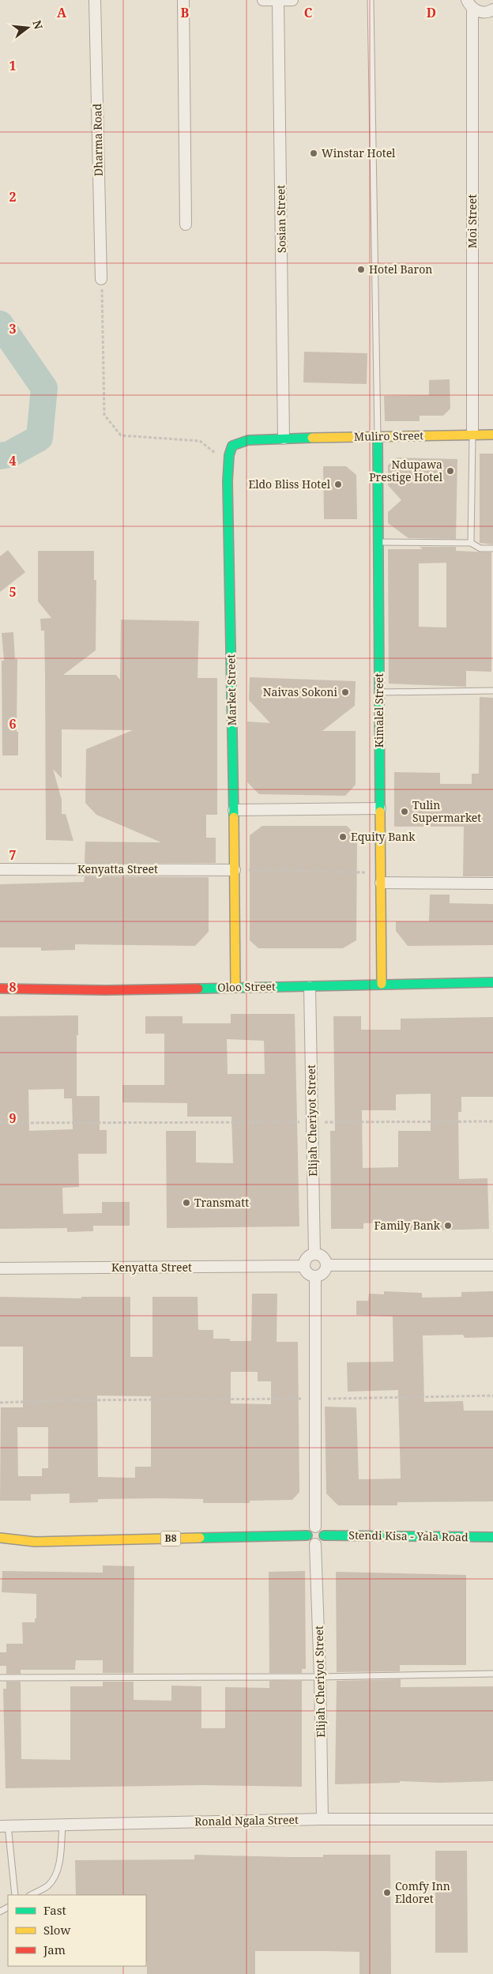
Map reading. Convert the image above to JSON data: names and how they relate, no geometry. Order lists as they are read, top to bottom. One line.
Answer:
{"streets":{"main road":["Muliro Street","Market Street","Kimalel Street","Oloo Street","Stendi Kisa - Yala Road","B8"],"street":["Dharma Road","Sosian Street","Moi Street","Kenyatta Street","Elijah Cheriyot Street","Ronald Ngala Street"]},"crossings":[["Sosian Street","Muliro Street"],["Sosian Street","Market Street"],["Moi Street","Muliro Street"],["Muliro Street","Market Street"],["Muliro Street","Kimalel Street"],["Market Street","Kenyatta Street"],["Market Street","Oloo Street"],["Kimalel Street","Oloo Street"],["Kenyatta Street","Elijah Cheriyot Street"],["Oloo Street","Elijah Cheriyot Street"],["Elijah Cheriyot Street","Stendi Kisa - Yala Road"],["Elijah Cheriyot Street","B8"],["Elijah Cheriyot Street","Ronald Ngala Street"],["Stendi Kisa - Yala Road","B8"]],"places":["Winstar Hotel","Hotel Baron","Ndupawa Prestige Hotel","Eldo Bliss Hotel","Naivas Sokoni","Tulin Supermarket","Equity Bank","Transmatt","Family Bank","Comfy Inn Eldoret"],"legend":["Fast","Slow","Jam"],"north":"right","grid":{"columns":["A","B","C","D"],"rows":["1","2","3","4","5","6","7","8","9"]}}
